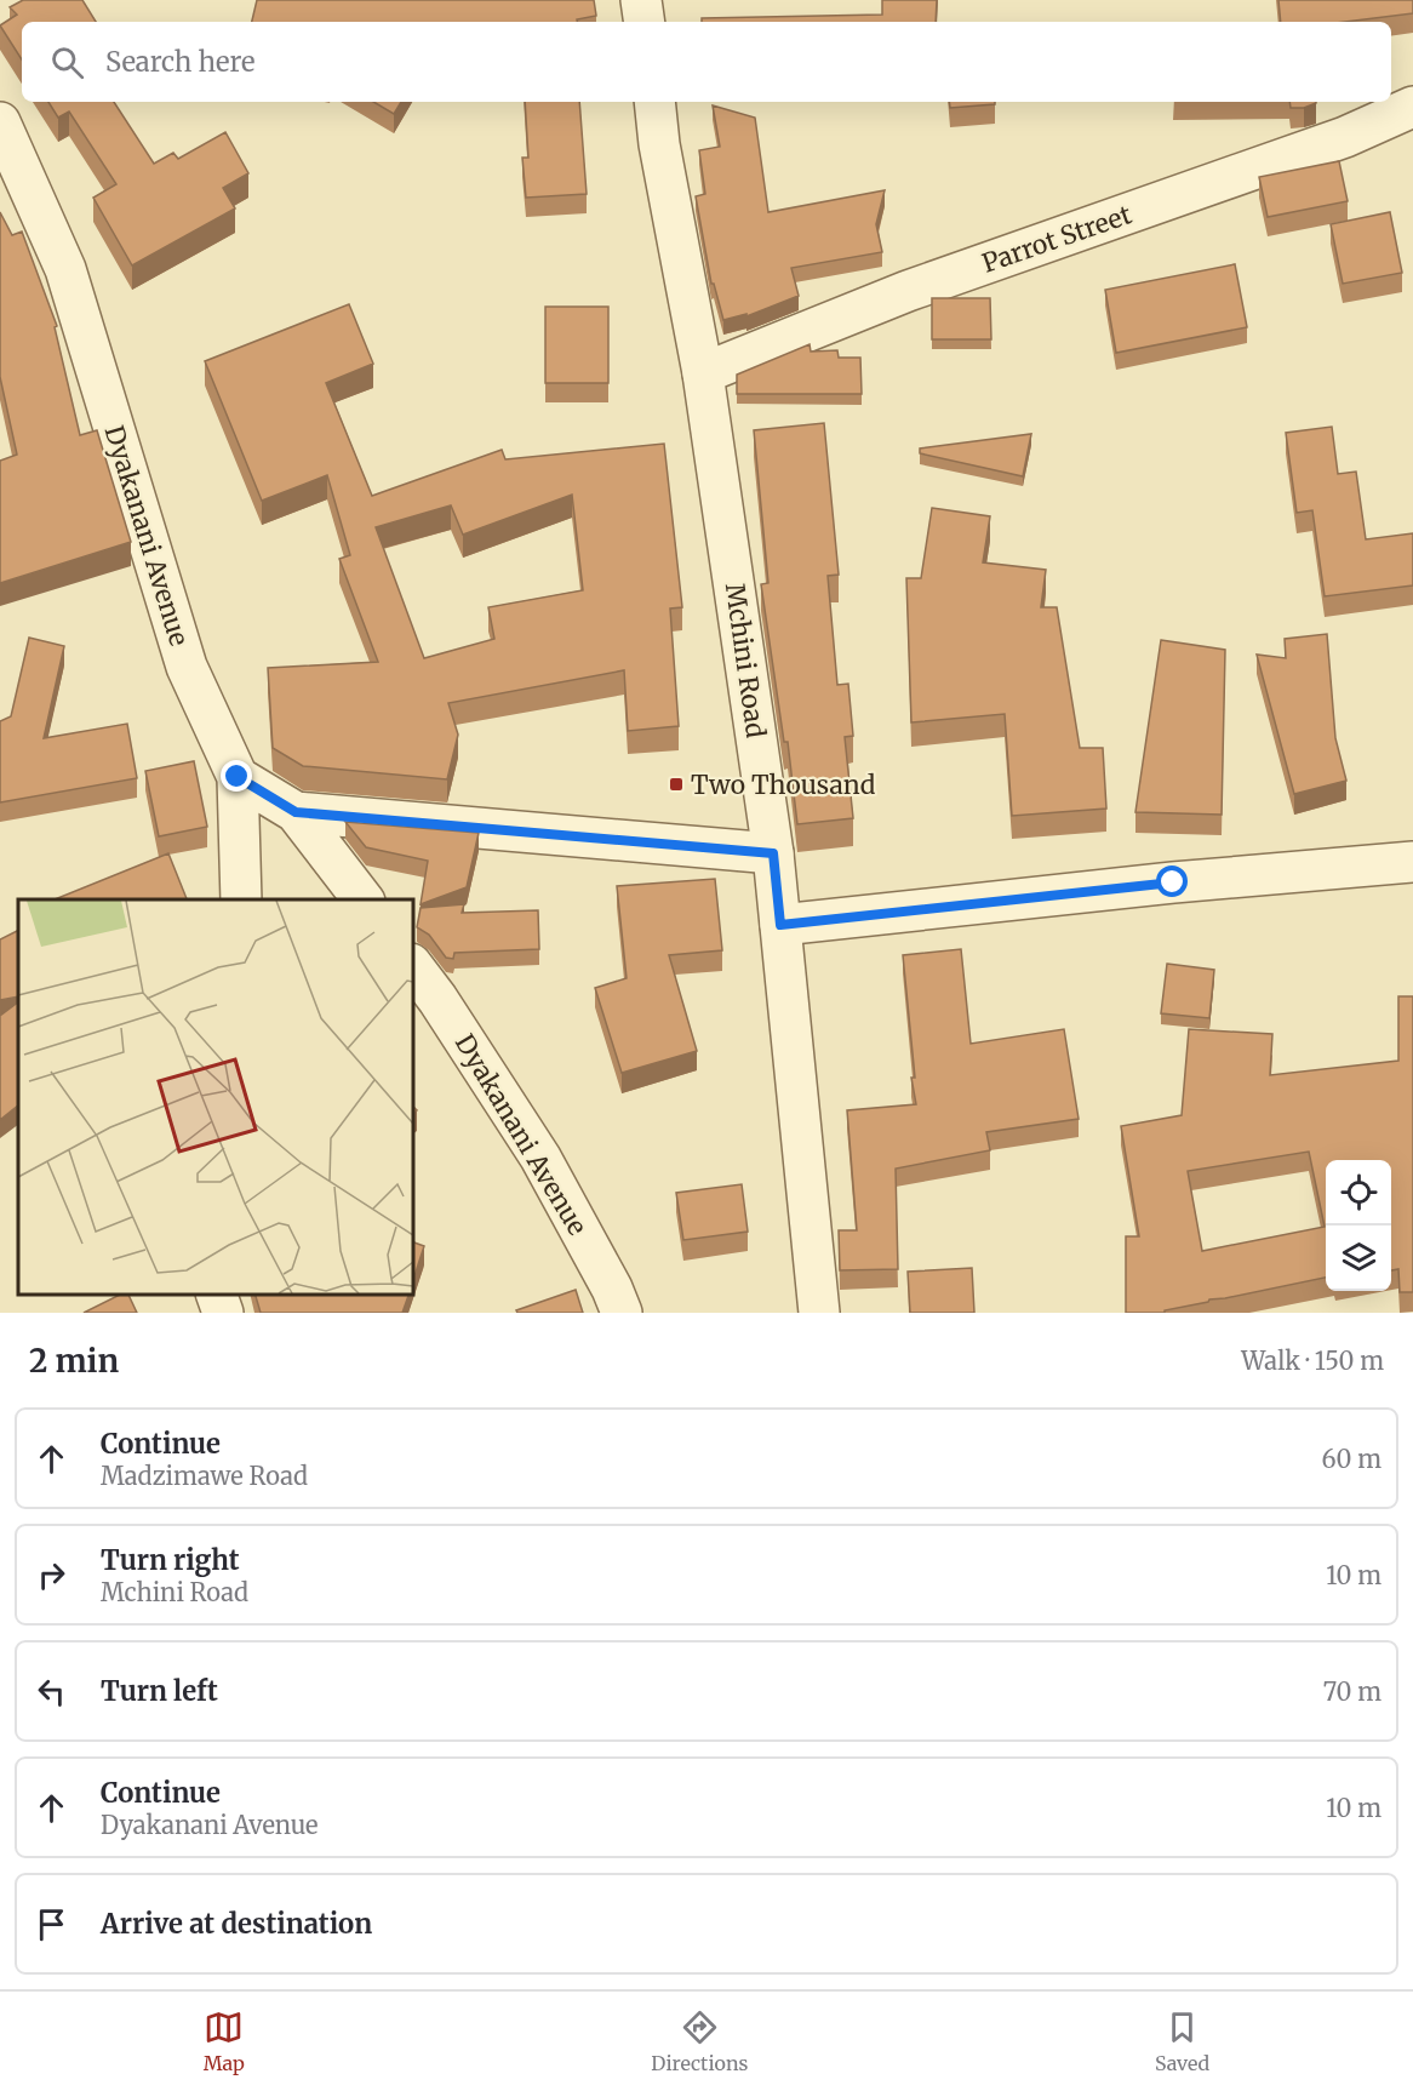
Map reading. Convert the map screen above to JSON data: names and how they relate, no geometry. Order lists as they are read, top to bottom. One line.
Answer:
{"streets":{"street":["Parrot Street","Dyakanani Avenue","Mchini Road"]},"crossings":[["Parrot Street","Mchini Road"]],"places":{"transit":["Two Thousand"]},"page":{"search":"Search here","heading":["2 min","Walk · 150 m"],"list":[["Continue","Madzimawe Road","60 m"],["Turn right","Mchini Road","10 m"],["Turn left","70 m"],["Continue","Dyakanani Avenue","10 m"],"Arrive at destination"],"nav":["Map","Directions","Saved"]}}
